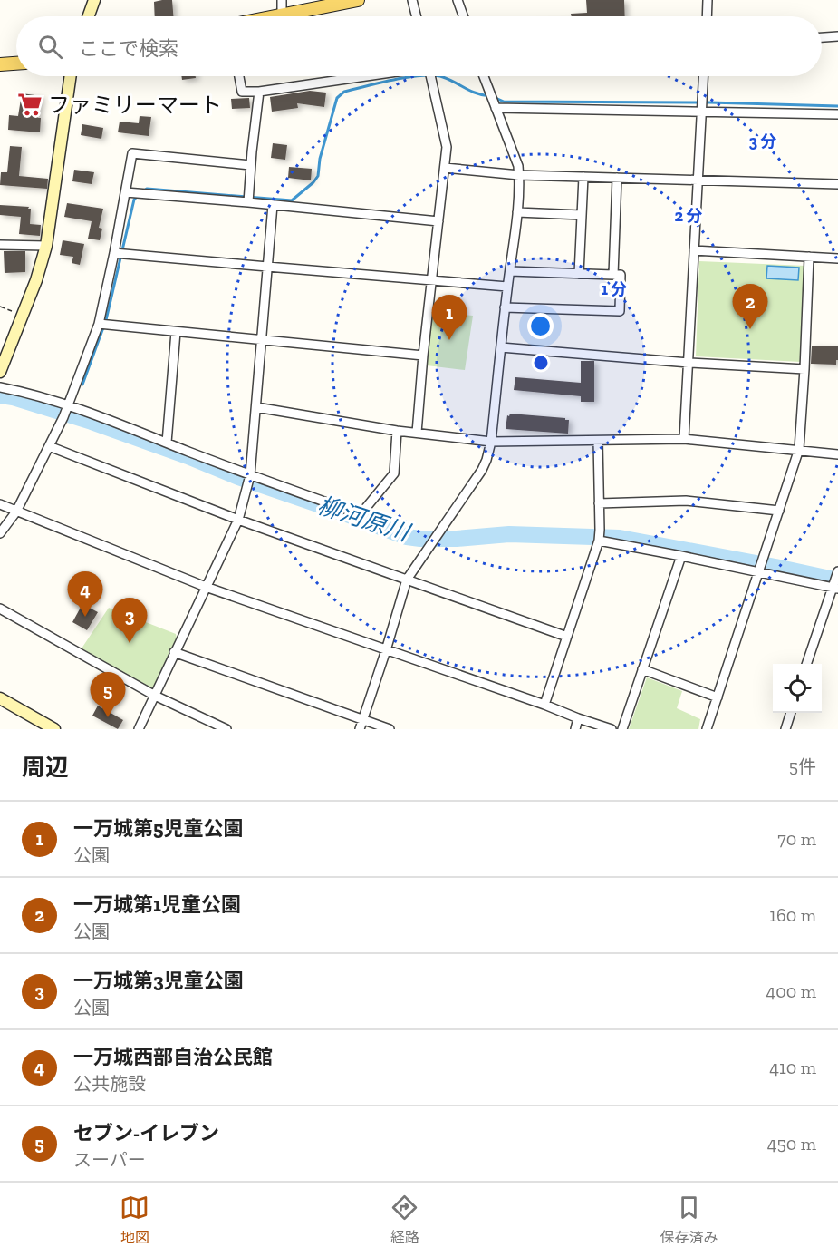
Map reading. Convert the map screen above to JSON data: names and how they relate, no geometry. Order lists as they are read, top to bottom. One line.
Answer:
{"water":["柳河原川"],"places":{"supermarket":["ファミリーマート"]},"page":{"search":"ここで検索","pins":["2","1","4","3","5"],"heading":["周辺","5件"],"list":[{"mark":"1","name":"一万城第5児童公園","note":"公園","value":"70 m"},{"mark":"2","name":"一万城第1児童公園","note":"公園","value":"160 m"},{"mark":"3","name":"一万城第3児童公園","note":"公園","value":"400 m"},{"mark":"4","name":"一万城西部自治公民館","note":"公共施設","value":"410 m"},{"mark":"5","name":"セブン-イレブン","note":"スーパー","value":"450 m"}],"nav":["地図","経路","保存済み"]},"rings":["3 分","2 分","1 分"]}
